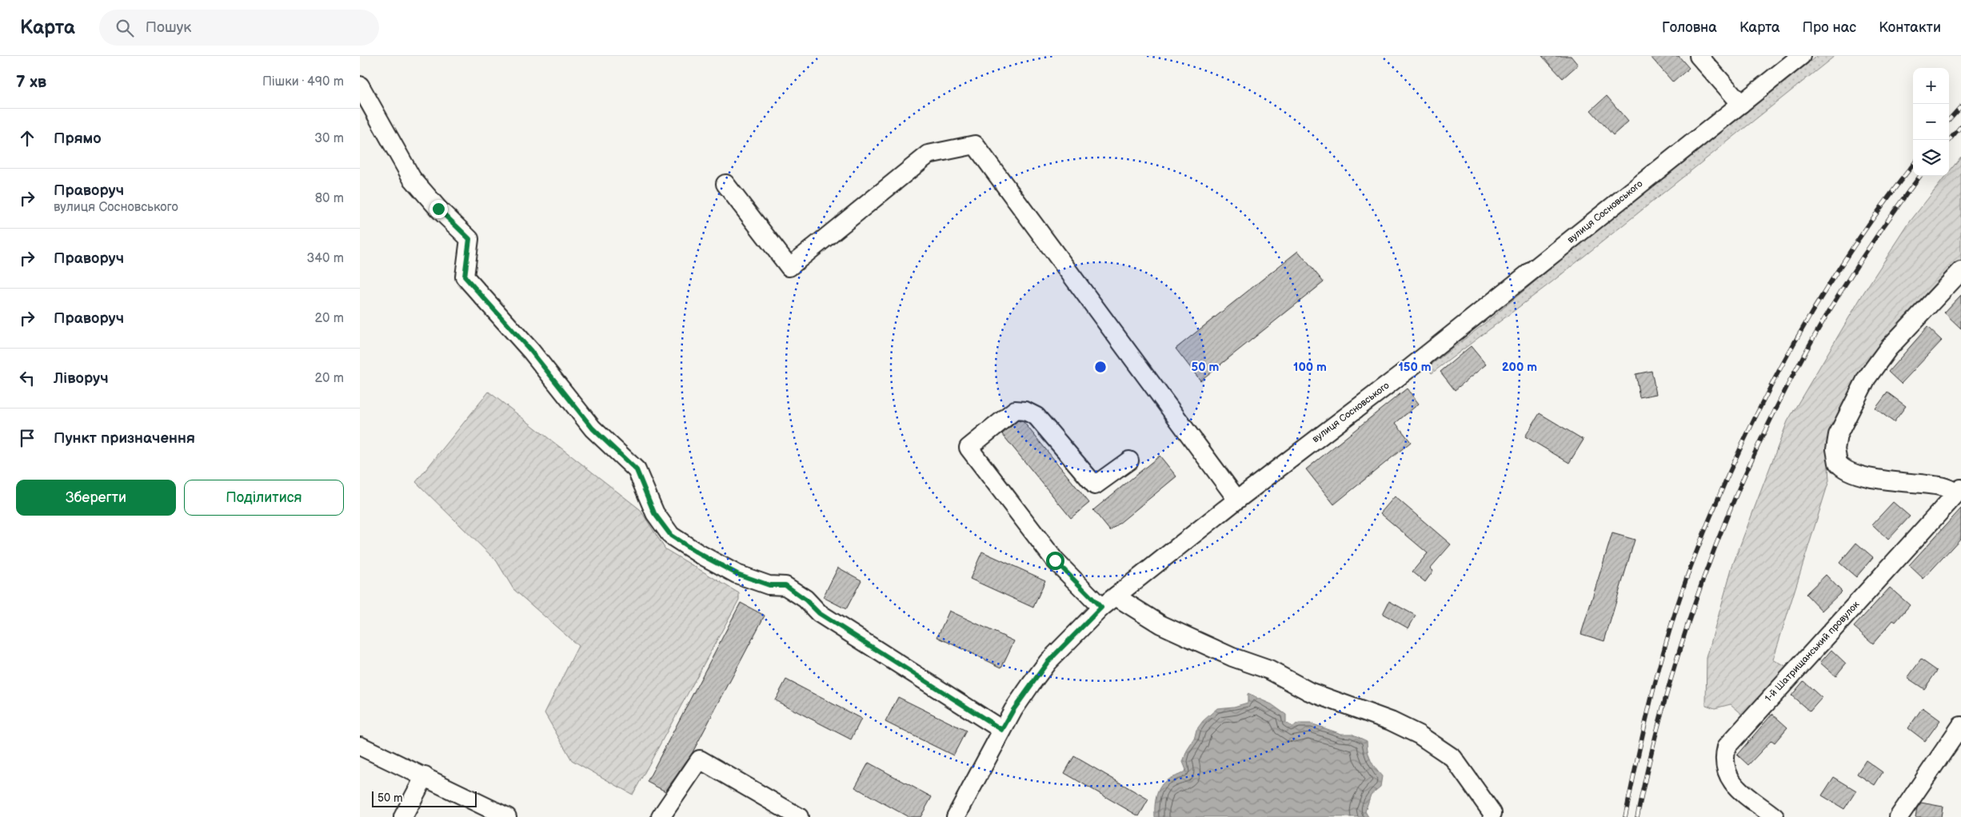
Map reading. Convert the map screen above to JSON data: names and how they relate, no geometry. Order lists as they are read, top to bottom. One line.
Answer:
{"streets":{"street":["вулиця Сосновського","1-й Шатрищанський провулок"]},"scale_bar":"50 m","page":{"header":"Карта","search":"Пошук","nav":["Головна","Карта","Про нас","Контакти"],"heading":["7 хв","Пішки · 490 m"],"map_buttons":["+","−"],"list":[["Прямо","30 m"],["Праворуч","вулиця Сосновського","80 m"],["Праворуч","340 m"],["Праворуч","20 m"],["Ліворуч","20 m"],"Пункт призначення"],"buttons":["Зберегти","Поділитися"],"scale":"50 m"},"rings":["50 m","100 m","150 m","200 m"]}
